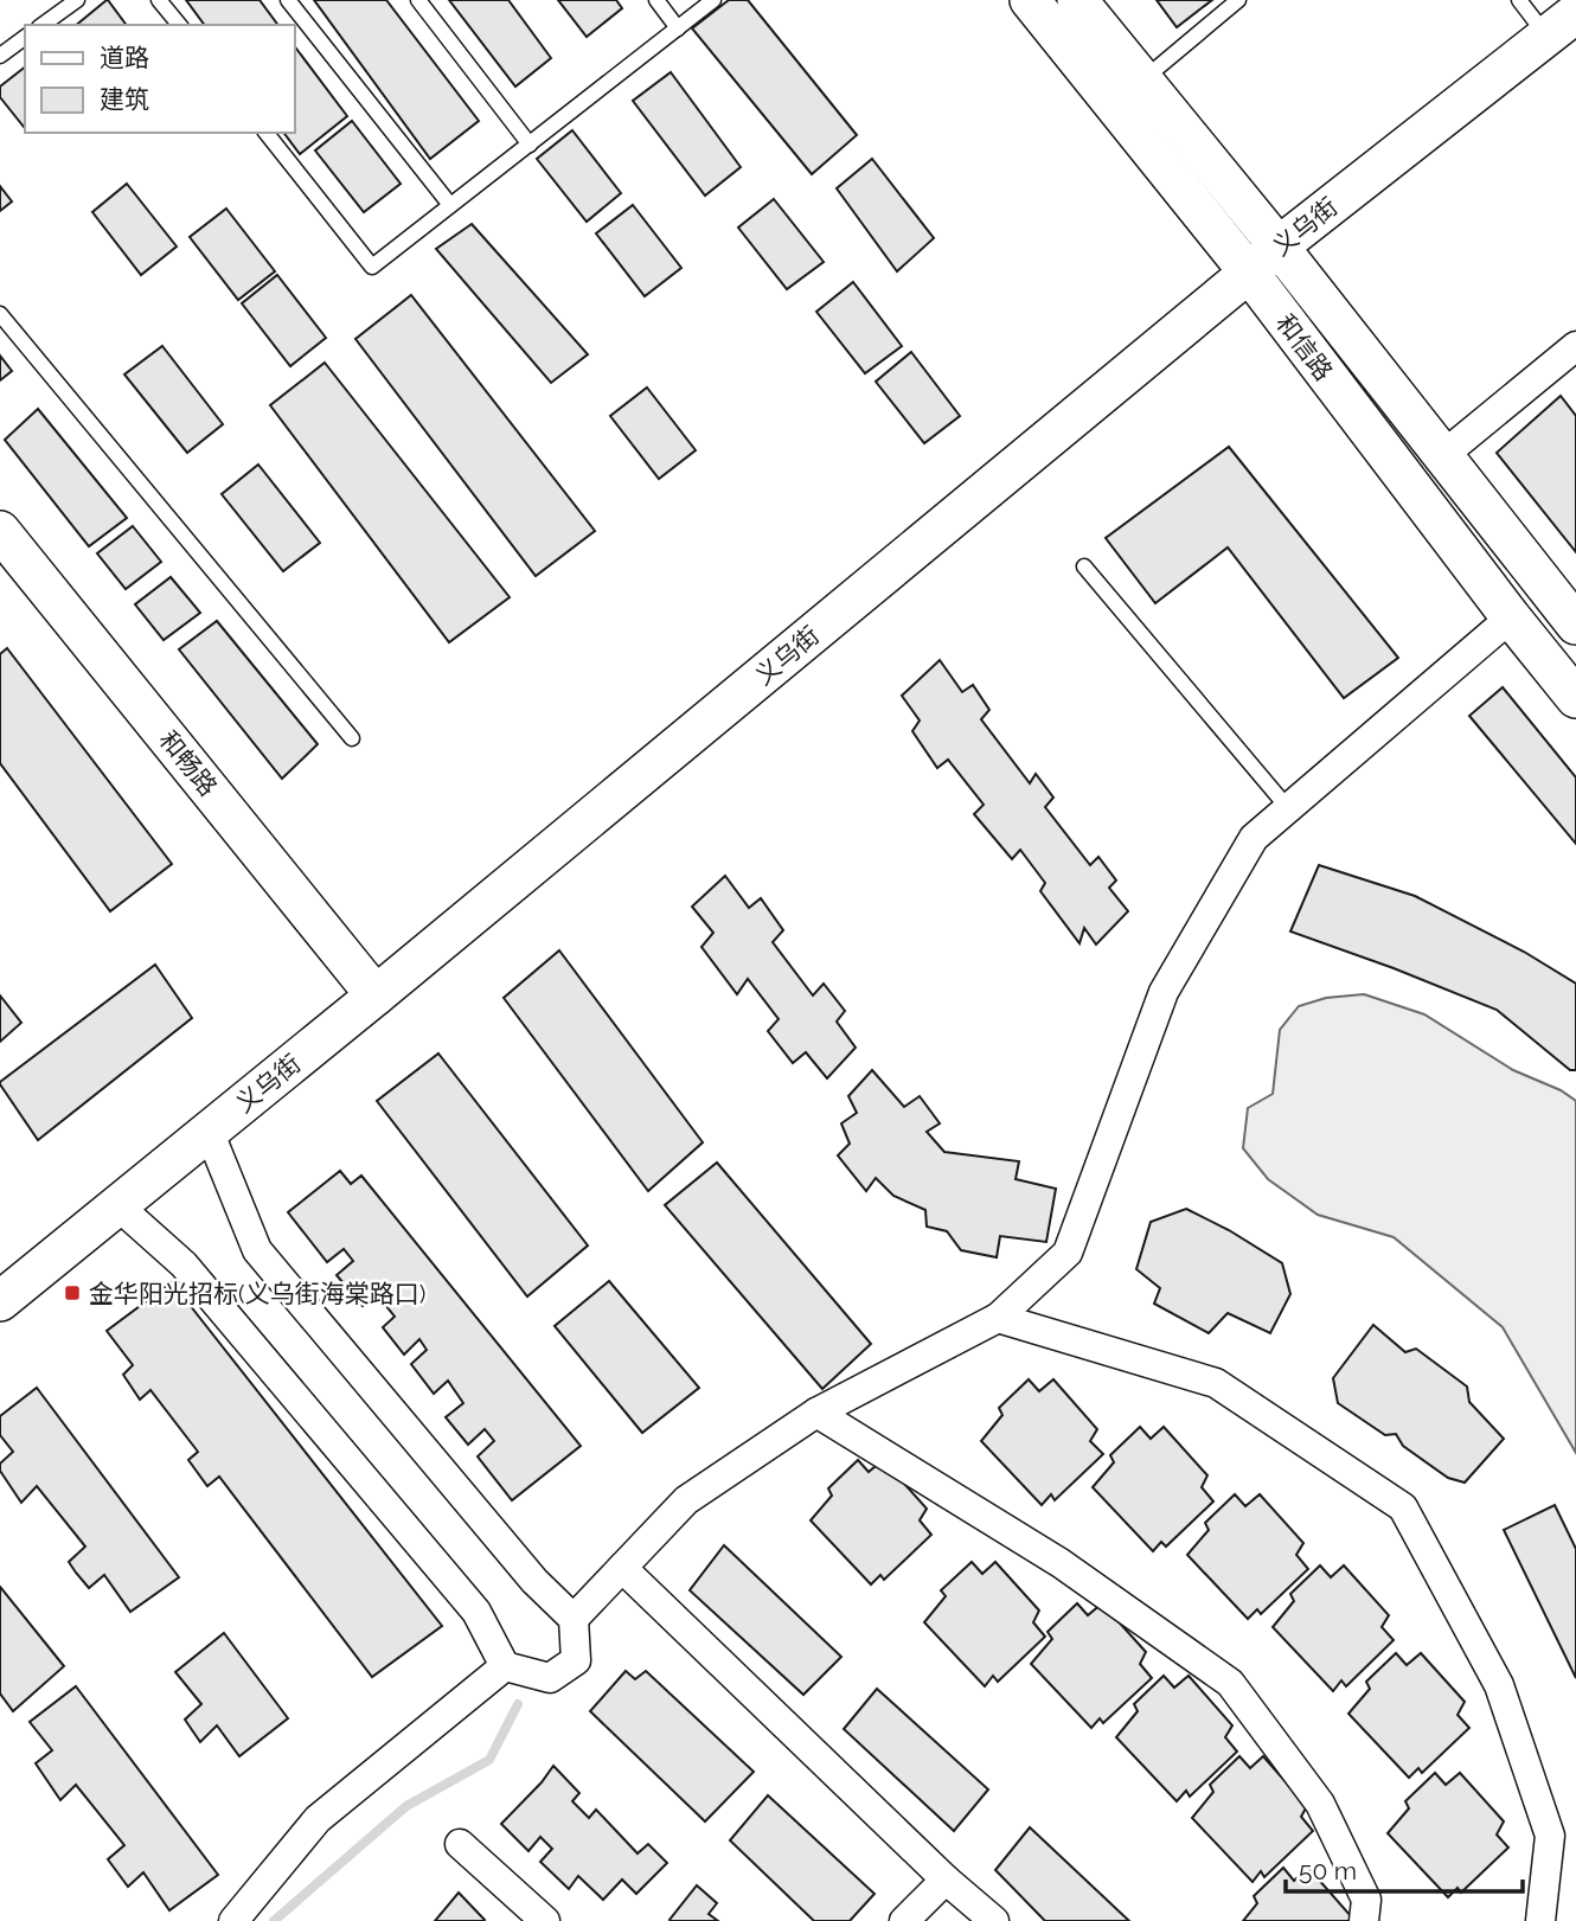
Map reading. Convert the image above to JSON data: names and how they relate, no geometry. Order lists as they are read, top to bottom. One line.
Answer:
{"streets":{"street":["义乌街","和信路","和畅路"]},"crossings":[["义乌街","和信路"],["义乌街","和畅路"]],"places":{"transit":["金华阳光招标(义乌街海棠路口)"]},"legend":["道路","建筑"],"scale_bar":"50 m"}
